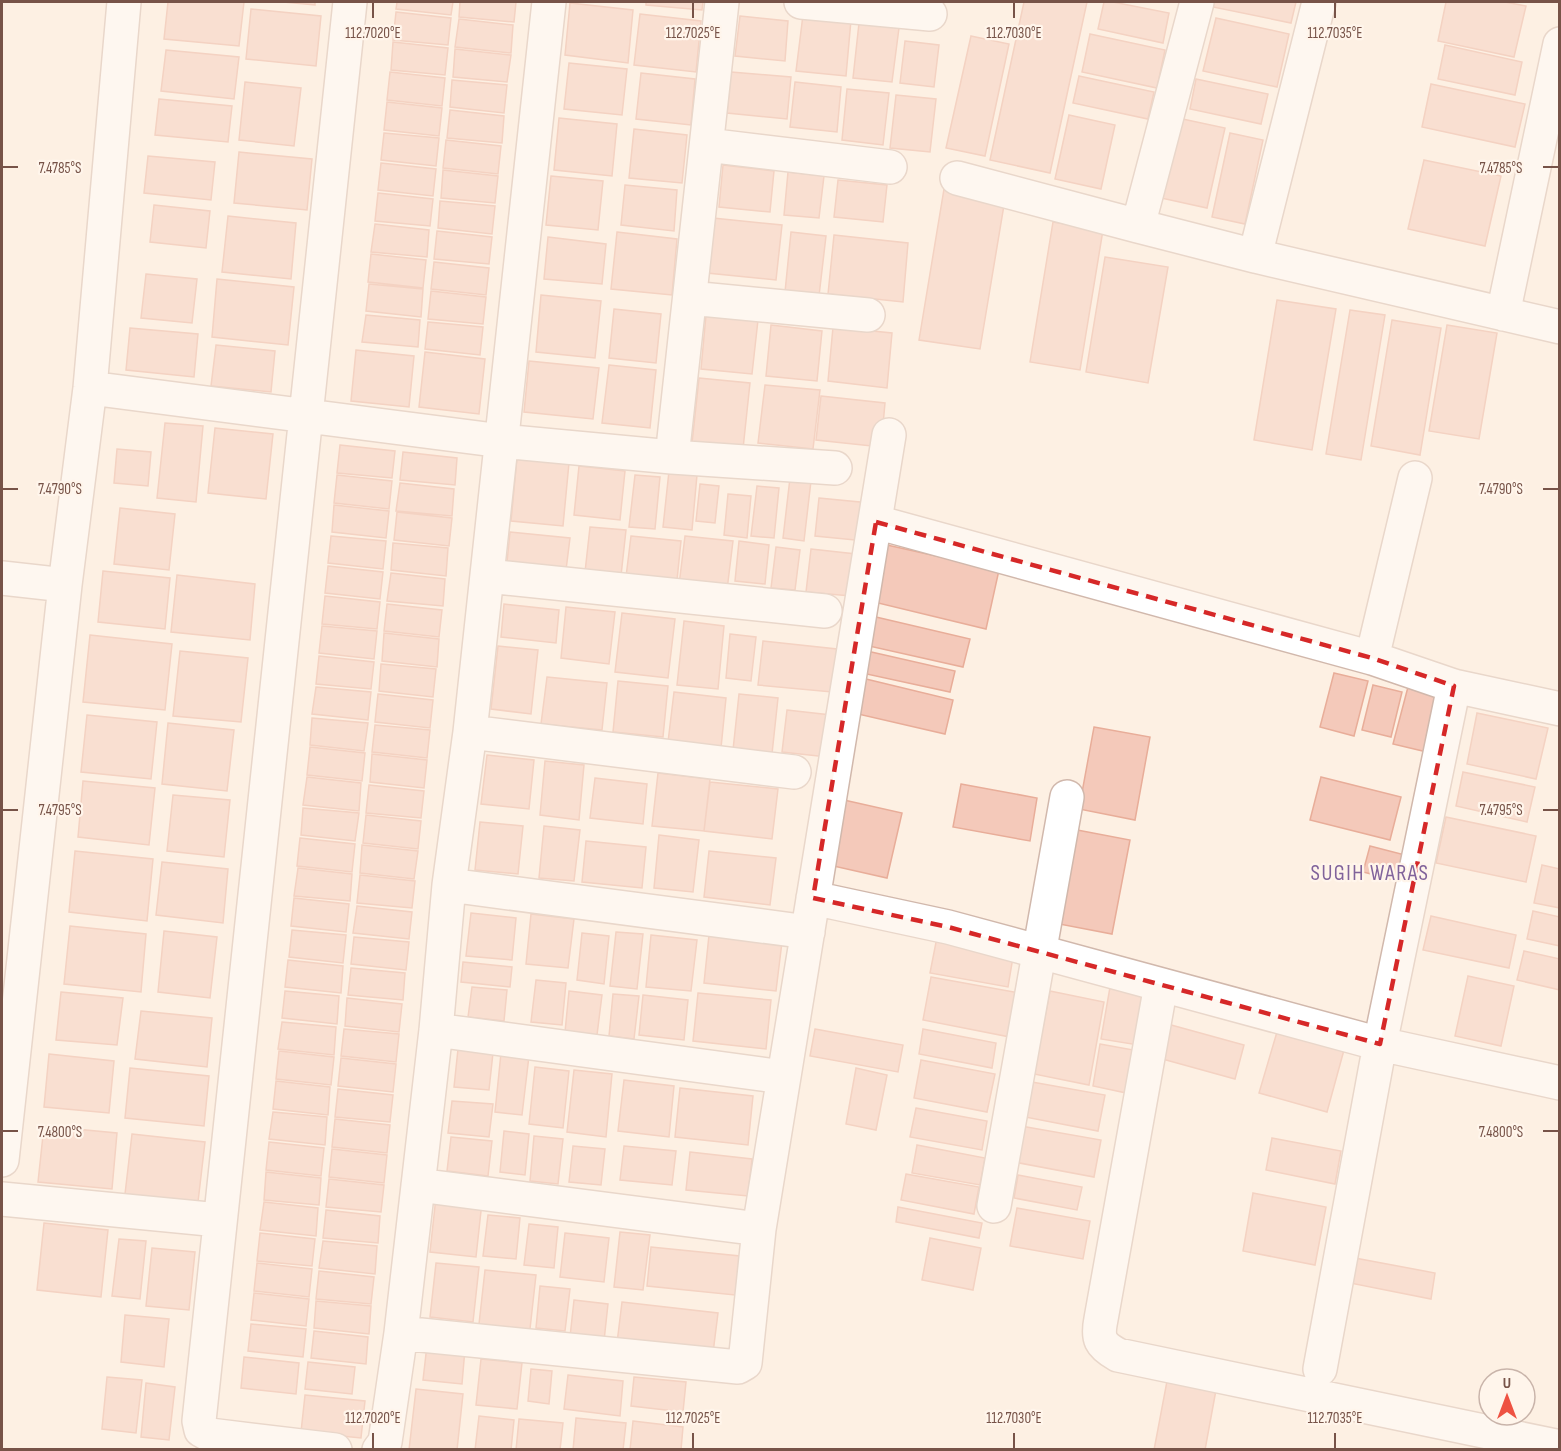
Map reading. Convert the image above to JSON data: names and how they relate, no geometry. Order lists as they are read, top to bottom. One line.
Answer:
{"districts":["SUGIH WARAS"],"north":"top","coordinates":["112.7020°E","112.7025°E","112.7030°E","112.7035°E","7.4785°S","7.4790°S","7.4795°S","7.4800°S"]}
